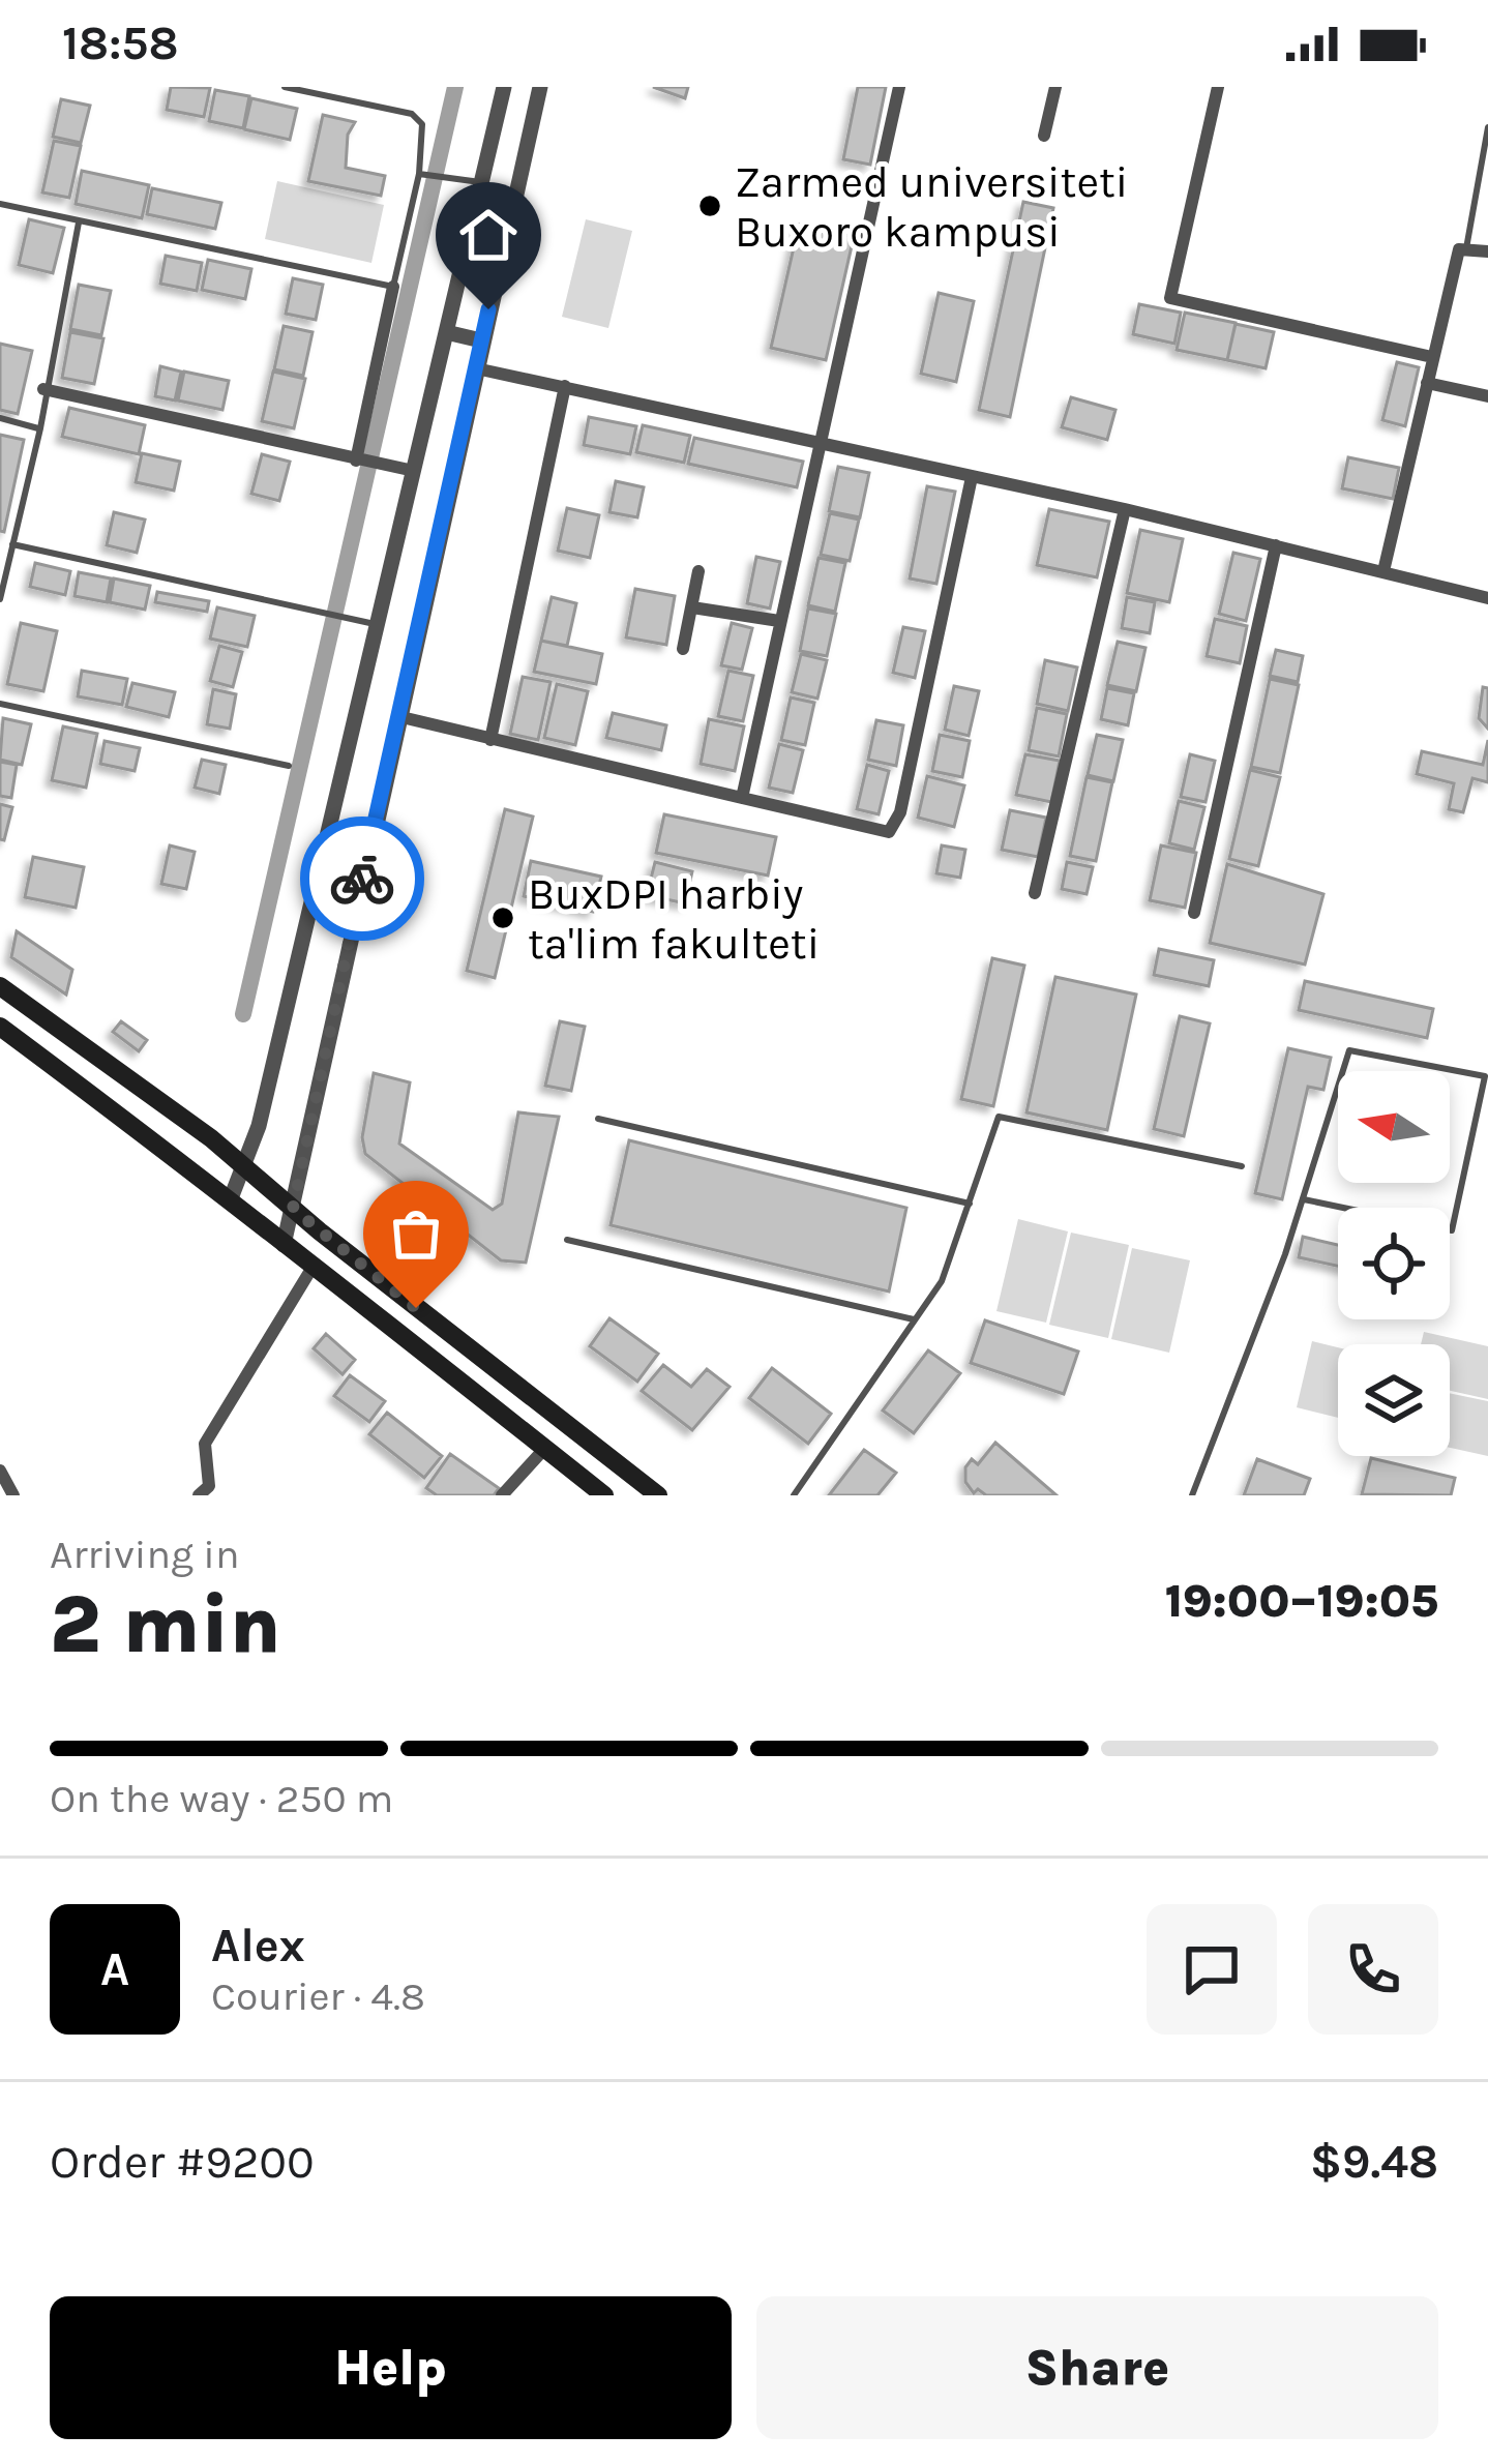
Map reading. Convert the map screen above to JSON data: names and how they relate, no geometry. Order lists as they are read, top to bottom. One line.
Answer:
{"places":["Zarmed universiteti Buxoro kampusi","BuxDPI harbiy ta'lim fakulteti"],"north":"left","page":{"status":"18:58","heading":["2 min","Arriving in","19:00–19:05"],"panel":["Alex","Courier · 4.8","Order #9200","$9.48"],"bar":"On the way · 250 m","round":"A","buttons":["Help","Share"]}}
